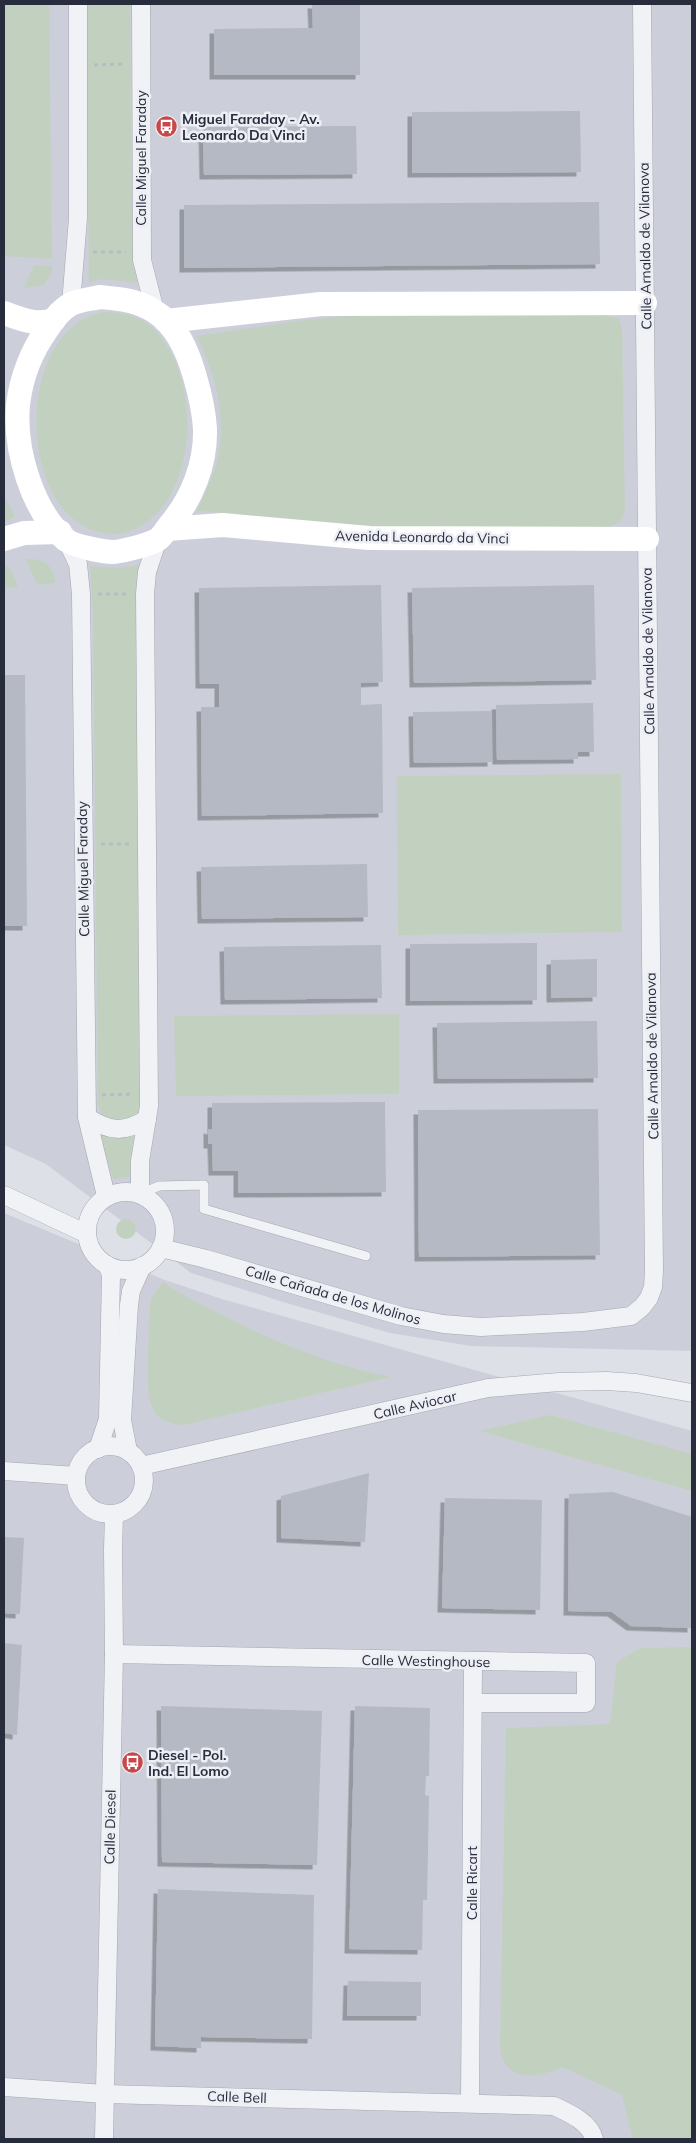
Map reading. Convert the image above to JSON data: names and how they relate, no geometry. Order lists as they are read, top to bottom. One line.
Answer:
{"streets":{"street":["Calle Miguel Faraday","Calle Arnaldo de Vilanova","Avenida Leonardo da Vinci","Calle Cañada de los Molinos","Calle Aviocar","Calle Westinghouse","Calle Diesel","Calle Ricart","Calle Bell"]},"crossings":[["Calle Miguel Faraday","Avenida Leonardo da Vinci"],["Calle Miguel Faraday","Calle Cañada de los Molinos"],["Calle Arnaldo de Vilanova","Avenida Leonardo da Vinci"],["Calle Arnaldo de Vilanova","Calle Cañada de los Molinos"],["Calle Aviocar","Calle Diesel"],["Calle Westinghouse","Calle Diesel"],["Calle Westinghouse","Calle Ricart"],["Calle Diesel","Calle Bell"],["Calle Ricart","Calle Bell"]],"places":{"bus stop":["Miguel Faraday - Av. Leonardo Da Vinci","Diesel - Pol. Ind. El Lomo"]}}
